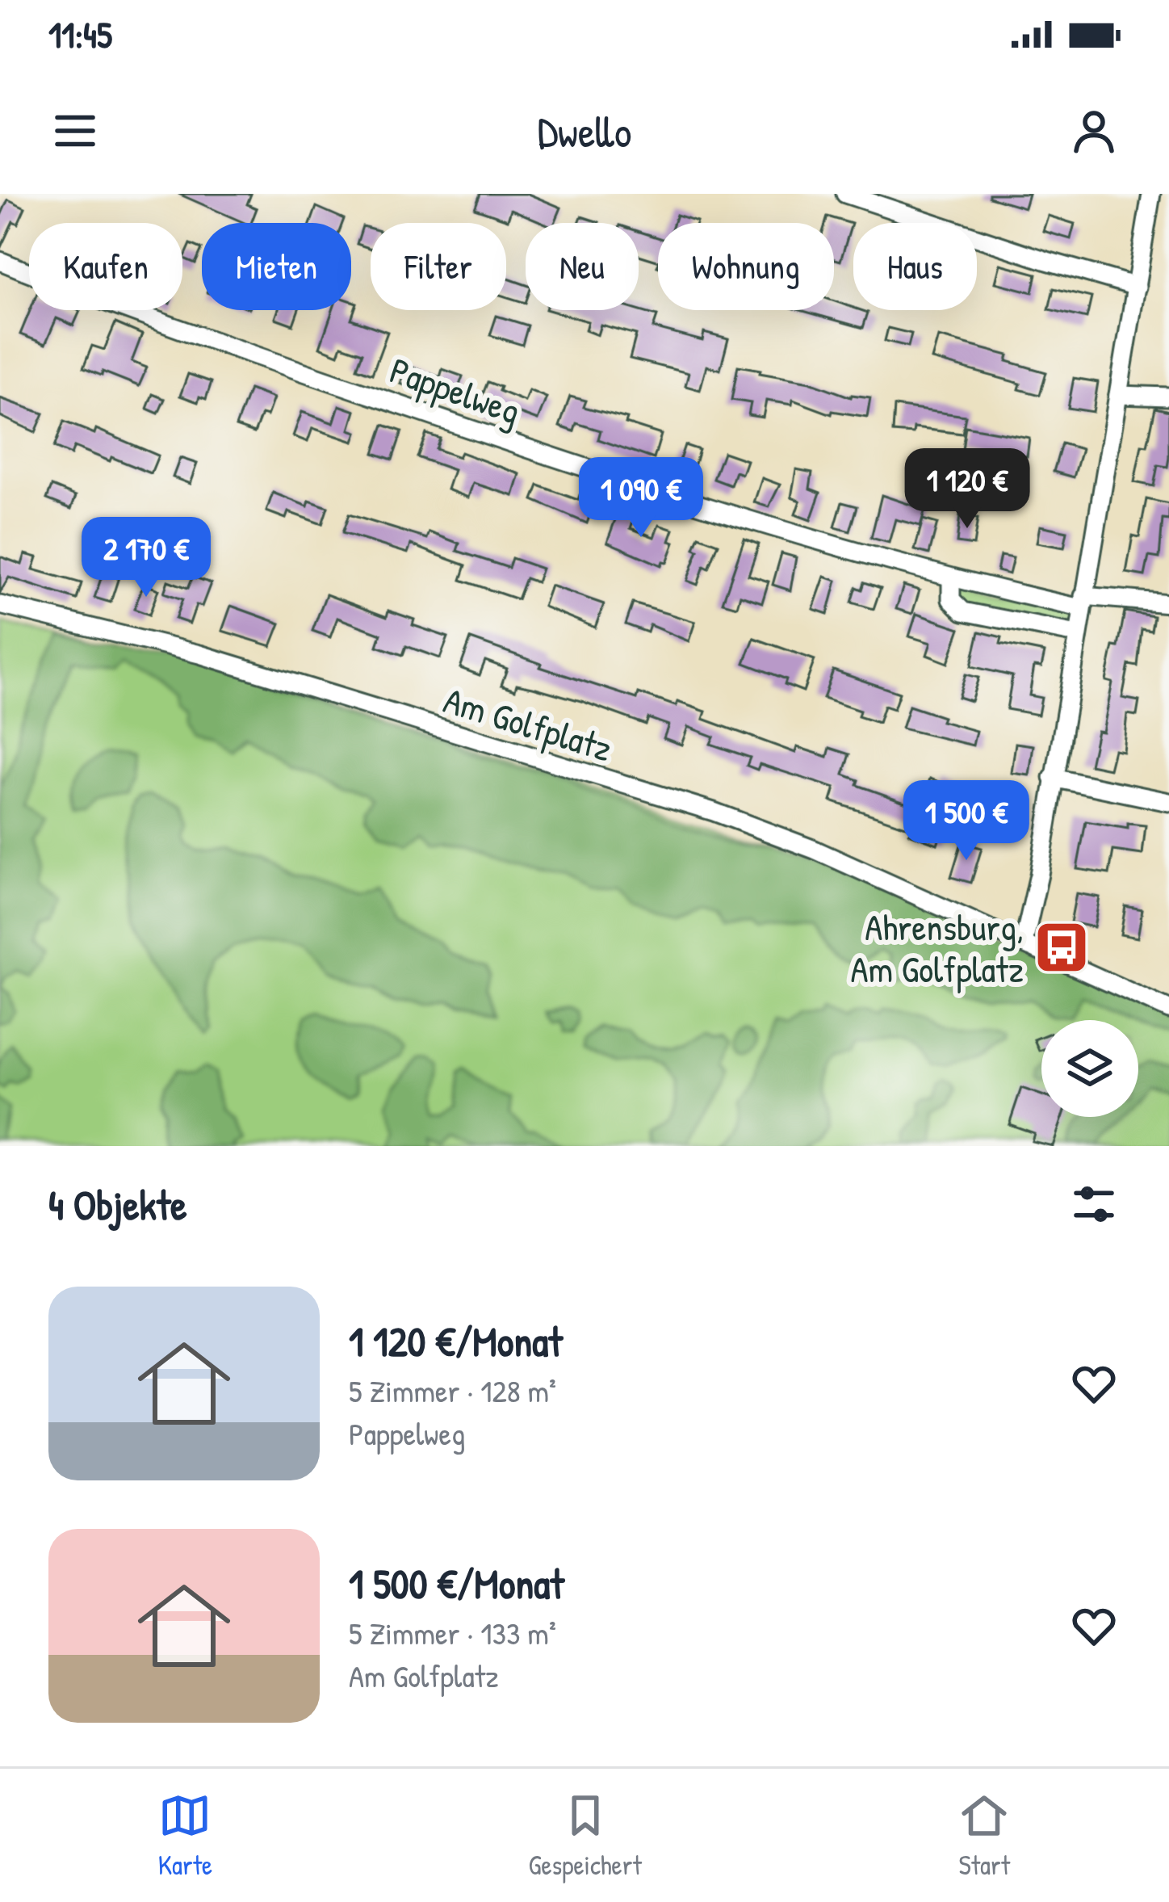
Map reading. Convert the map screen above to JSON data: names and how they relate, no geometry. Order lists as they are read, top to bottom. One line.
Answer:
{"streets":{"street":["Pappelweg","Am Golfplatz"]},"places":{"bus stop":["Ahrensburg, Am Golfplatz"]},"page":{"status":"11:45","header":"Dwello","chip":["Kaufen","Mieten","Filter","Neu","Wohnung","Haus"],"price":["1 120 €","1 090 €","2 170 €","1 500 €"],"heading":"4 Objekte","list":[{"name":"1 120 €/Monat","note":"5 Zimmer · 128 m² · Pappelweg"},{"name":"1 500 €/Monat","note":"5 Zimmer · 133 m² · Am Golfplatz"}],"tabs":["Karte","Gespeichert","Start"]}}
